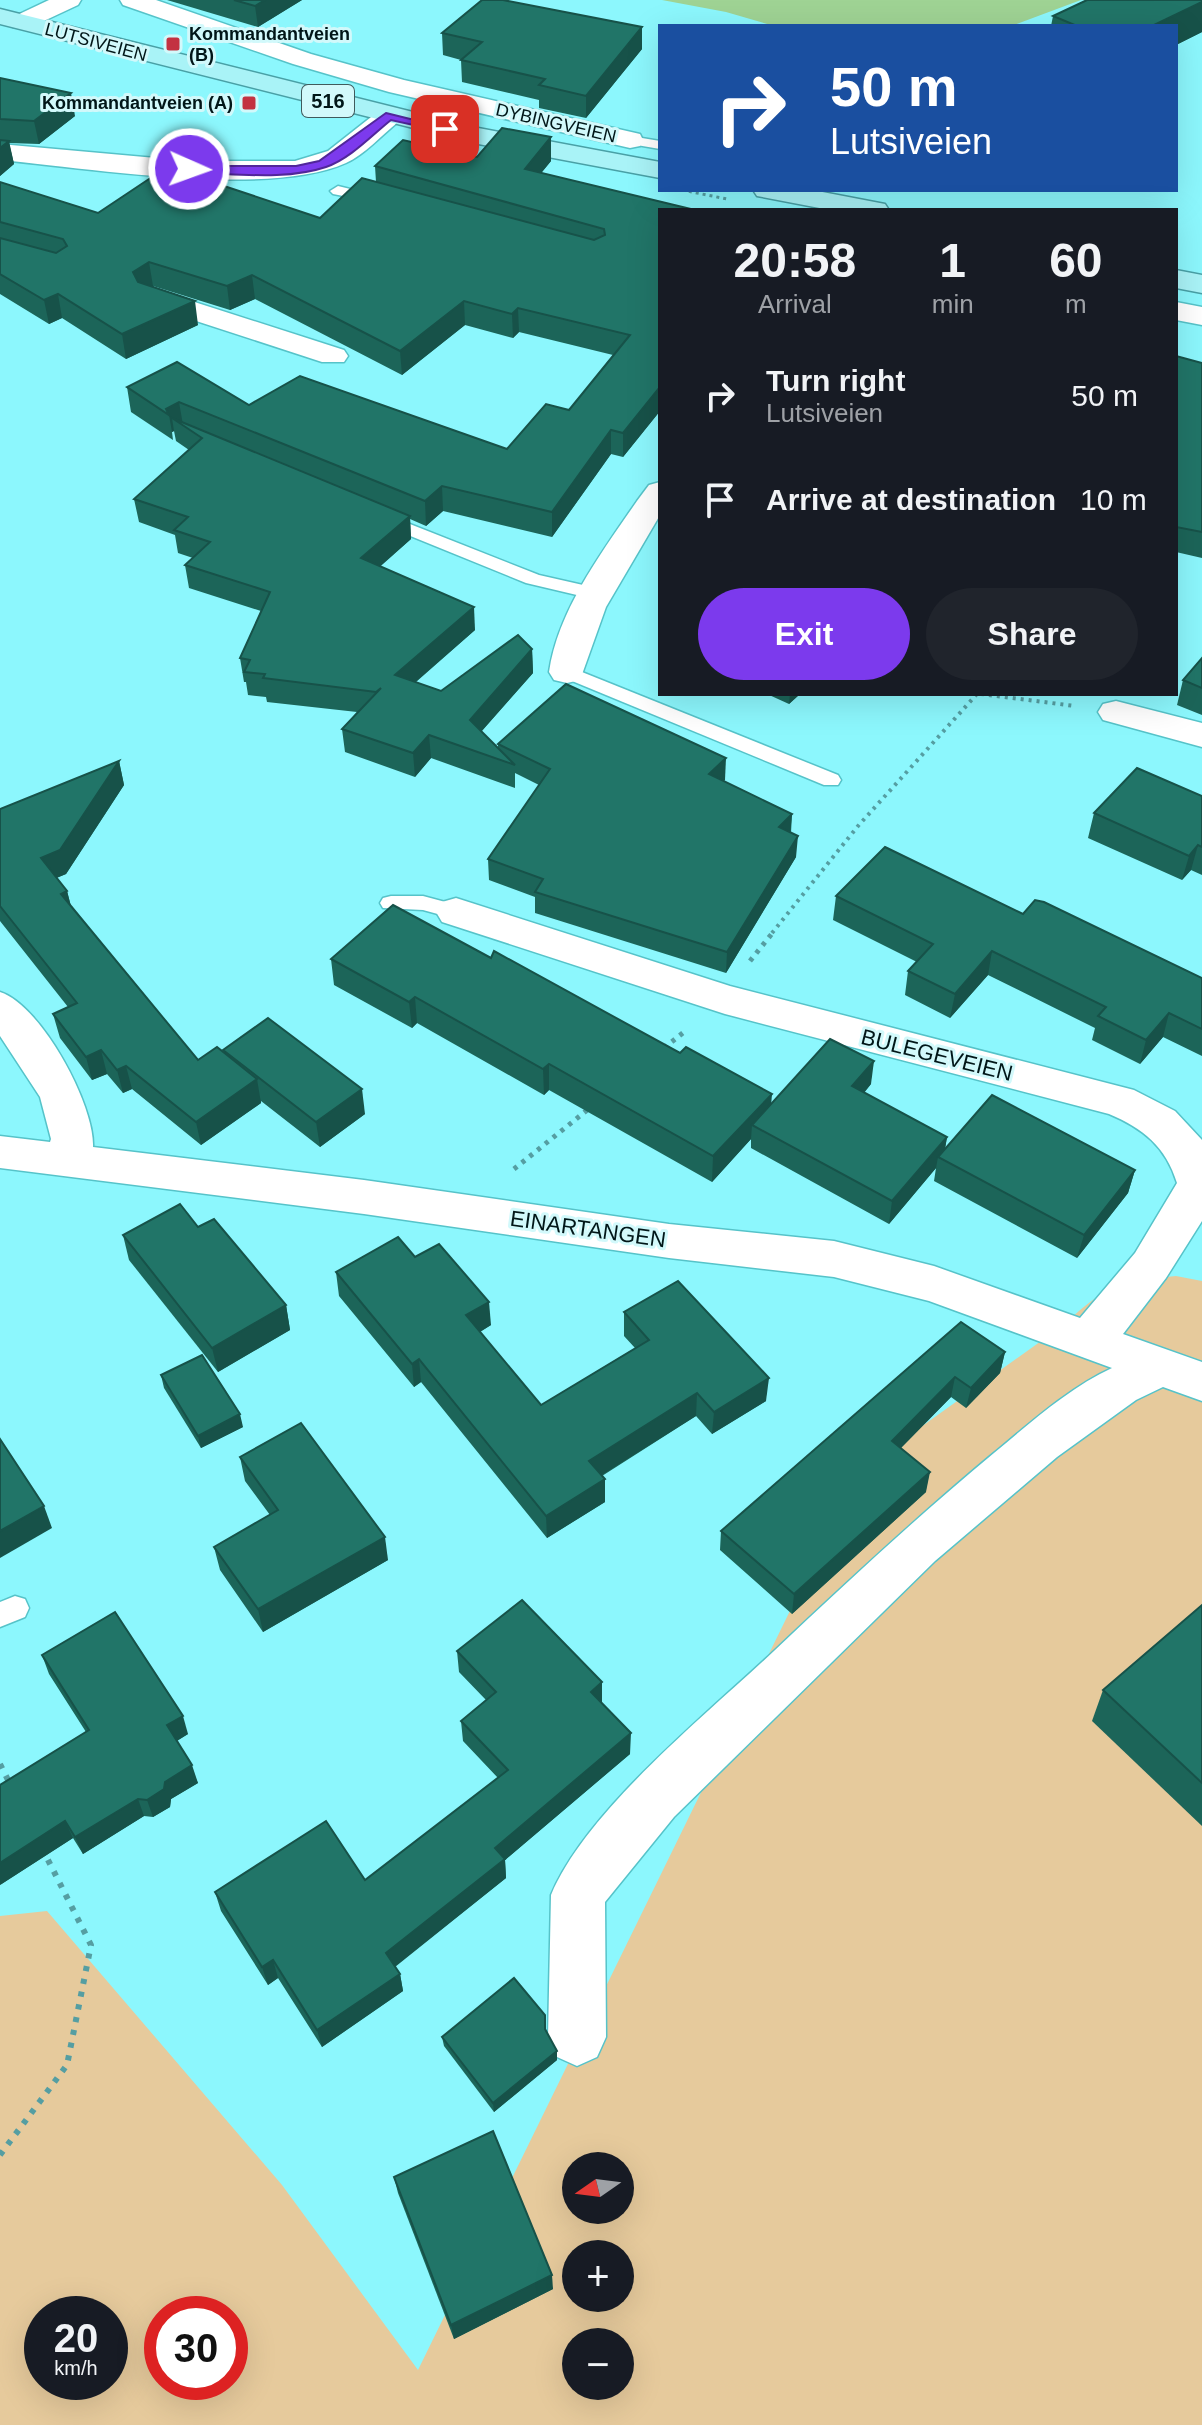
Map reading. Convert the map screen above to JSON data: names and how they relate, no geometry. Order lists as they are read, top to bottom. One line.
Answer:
{"streets":{"main road":["LUTSIVEIEN","516"],"street":["DYBINGVEIEN","BULEGEVEIEN","EINARTANGEN"]},"crossings":[["BULEGEVEIEN","EINARTANGEN"]],"places":{"transit":["Kommandantveien (B)","Kommandantveien (A)"]},"north":"left","page":{"turn":["50 m","Lutsiveien"],"eta":["20:58","Arrival","1","min","60","m"],"list":[{"name":"Turn right","note":"Lutsiveien","value":"50 m"},{"name":"Arrive at destination","value":"10 m"}],"buttons":["Exit","Share"],"map_buttons":["+","−"],"speed":"20 km/h","limit":"30"}}
